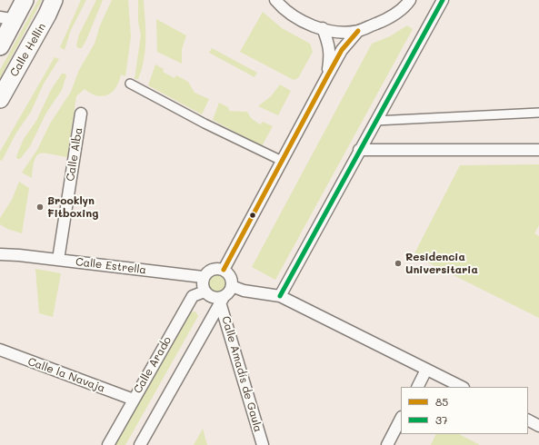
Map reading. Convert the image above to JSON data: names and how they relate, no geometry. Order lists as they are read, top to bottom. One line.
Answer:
{"streets":{"main road":["Calle Hellín"],"street":["Calle Alba","Calle Estrella","Calle Arado","Calle Amadís de Gaula","Calle la Navaja"]},"crossings":[["Calle Alba","Calle Estrella"],["Calle Estrella","Calle Arado"],["Calle Estrella","Calle Amadís de Gaula"],["Calle Arado","Calle Amadís de Gaula"],["Calle Arado","Calle la Navaja"]],"places":["Brooklyn Fitboxing","Residencia Universitaria"],"lines":["transit line 37","transit line 85"],"legend":["85","37"]}
